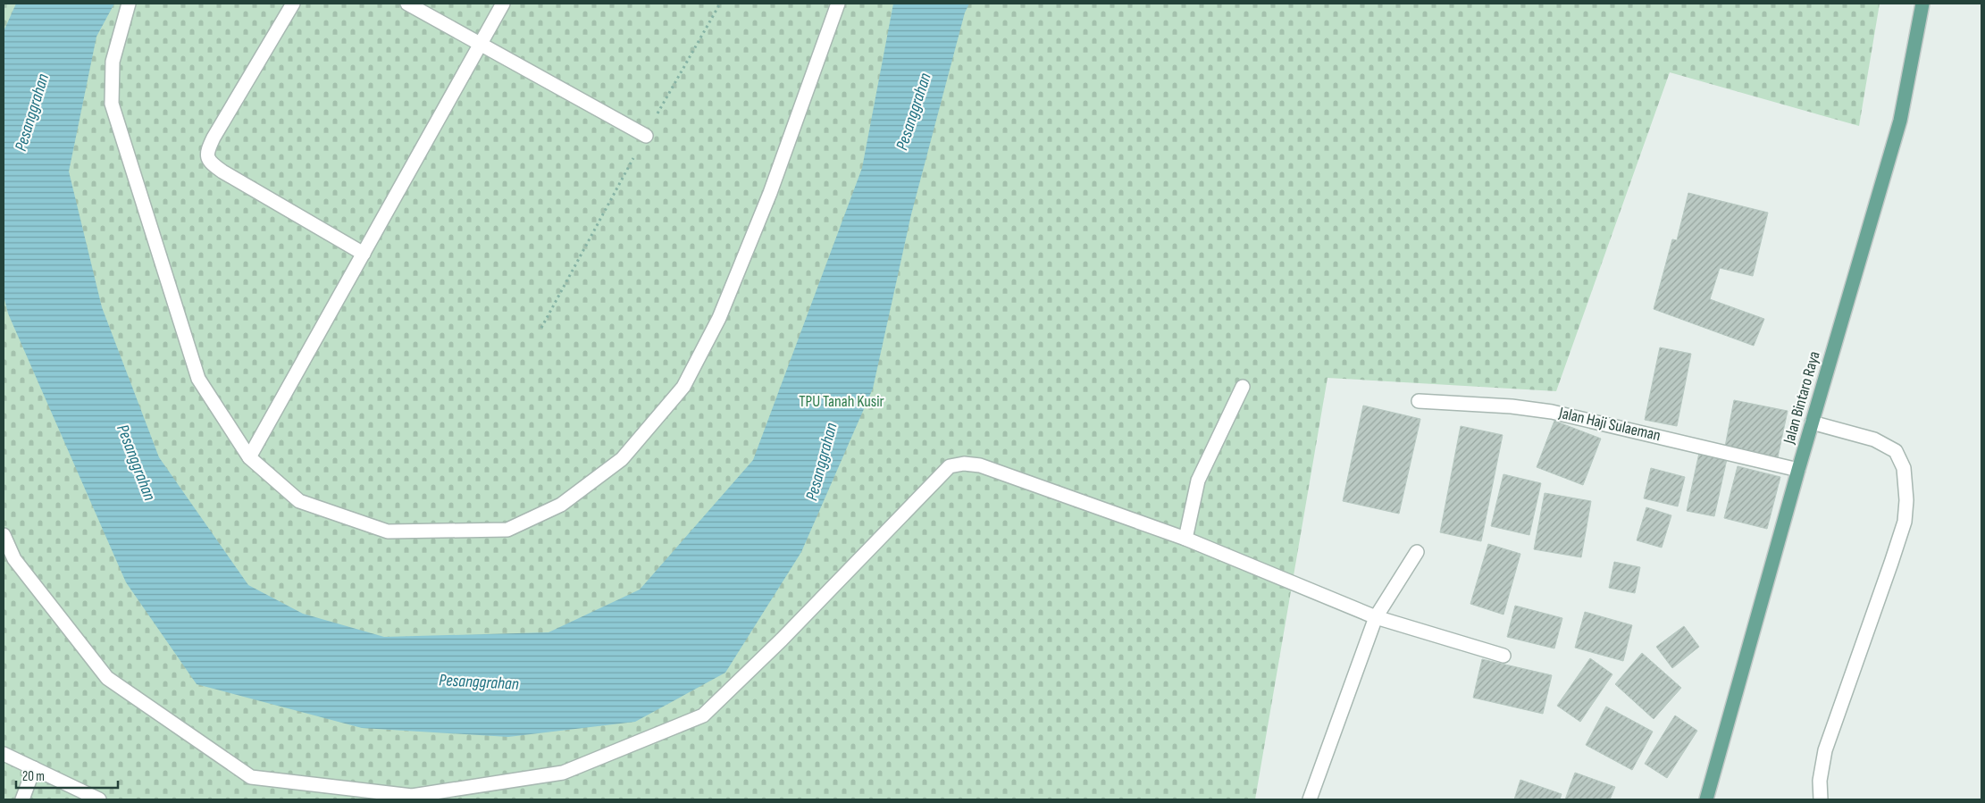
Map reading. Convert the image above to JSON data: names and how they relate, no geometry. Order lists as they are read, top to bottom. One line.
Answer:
{"streets":{"main road":["Jalan Bintaro Raya"],"street":["Jalan Haji Sulaeman"]},"crossings":[["Jalan Bintaro Raya","Jalan Haji Sulaeman"]],"water":["Pesanggrahan"],"parks":["TPU Tanah Kusir"],"scale_bar":"20 m"}
